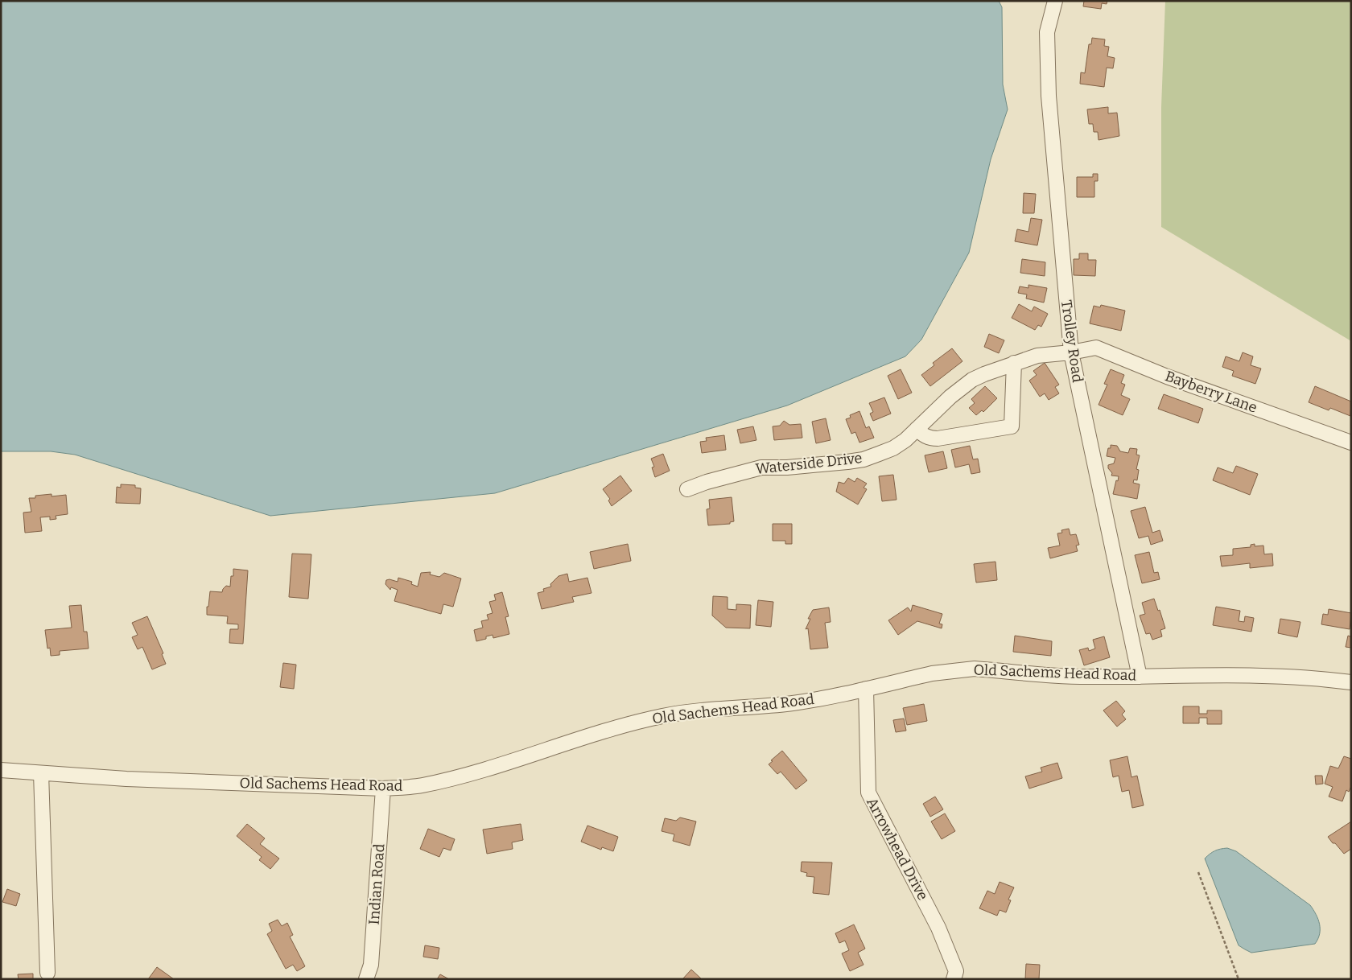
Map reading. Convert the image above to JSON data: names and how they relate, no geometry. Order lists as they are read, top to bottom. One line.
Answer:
{"streets":{"street":["Trolley Road","Bayberry Lane","Waterside Drive","Old Sachems Head Road","Arrowhead Drive","Indian Road"]},"crossings":[["Trolley Road","Bayberry Lane"],["Trolley Road","Waterside Drive"],["Trolley Road","Old Sachems Head Road"],["Bayberry Lane","Waterside Drive"],["Old Sachems Head Road","Arrowhead Drive"],["Old Sachems Head Road","Indian Road"]]}
